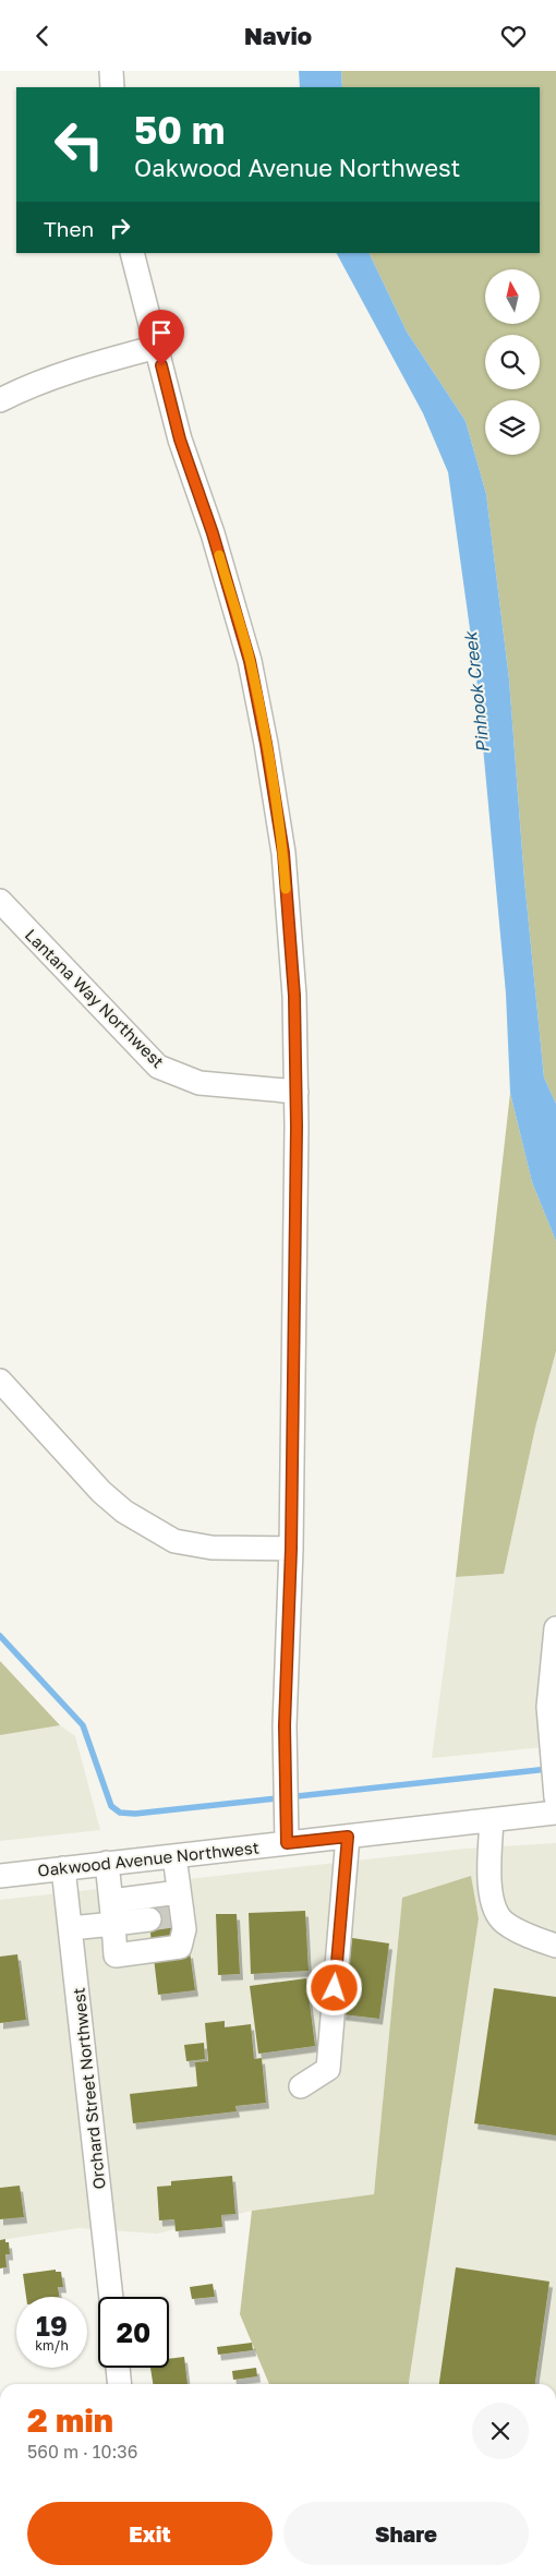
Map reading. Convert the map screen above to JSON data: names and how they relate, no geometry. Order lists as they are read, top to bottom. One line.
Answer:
{"streets":{"street":["Lantana Way Northwest","Oakwood Avenue Northwest","Orchard Street Northwest"]},"crossings":[["Oakwood Avenue Northwest","Orchard Street Northwest"]],"water":["Pinhook Creek"],"north":"top","page":{"header":"Navio","turn":["50 m","Oakwood Avenue Northwest"],"then":"Then","speed":"19 km/h","limit":"20","heading":["2 min","560 m · 10:36"],"buttons":["Exit","Share"]}}
